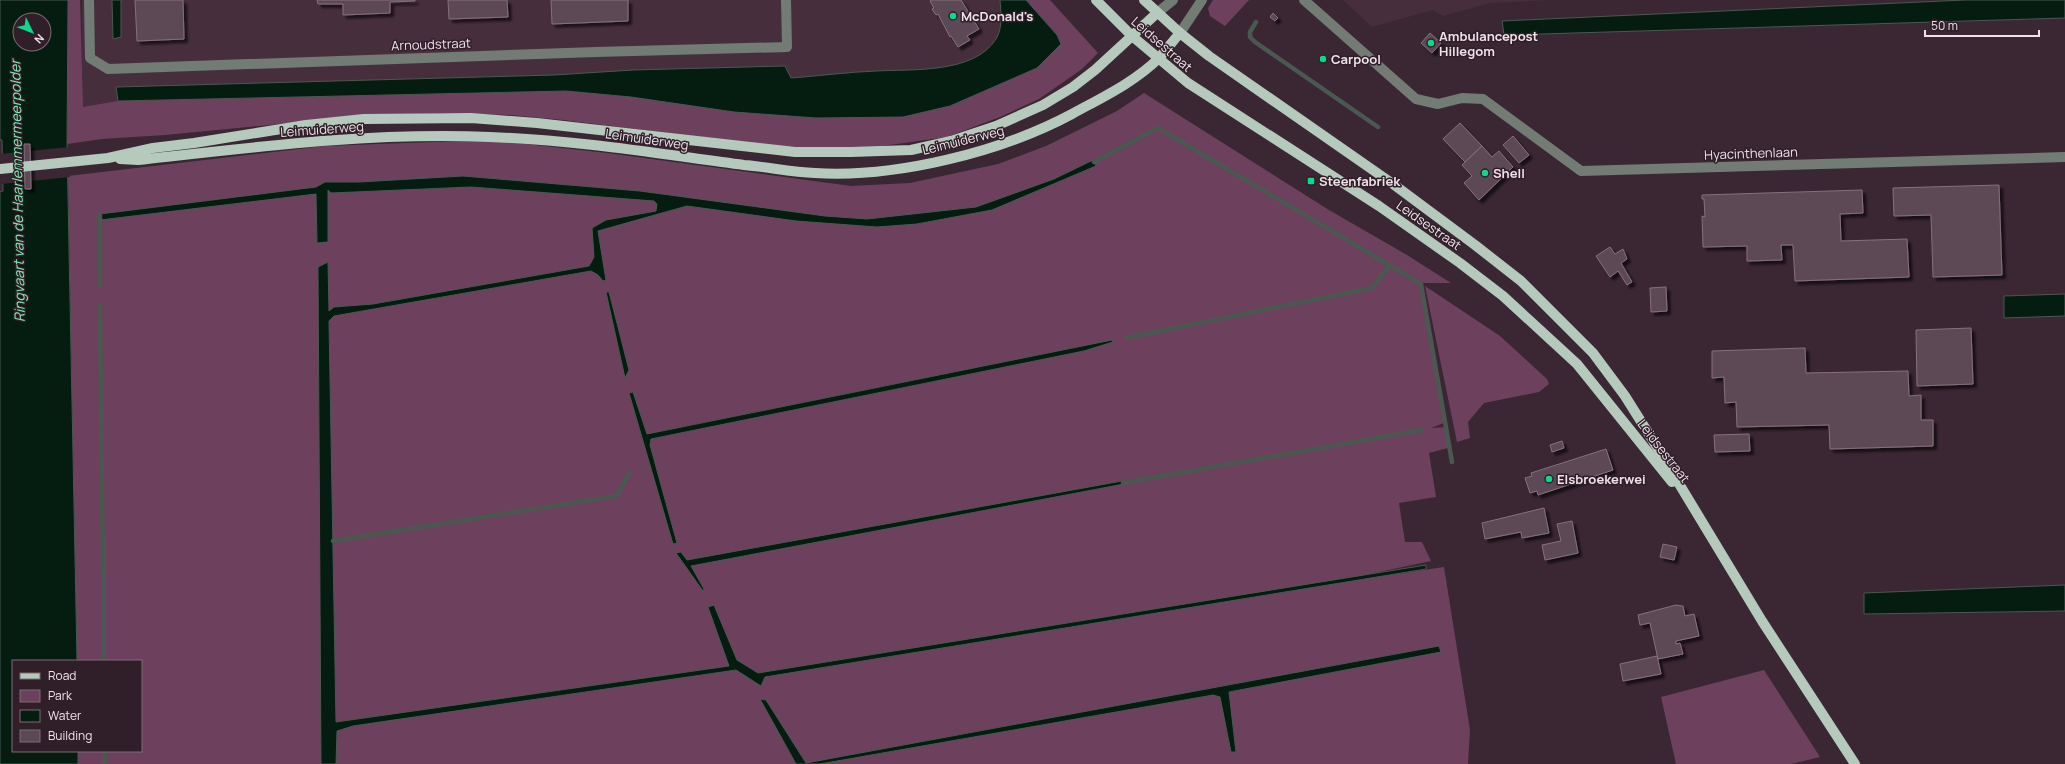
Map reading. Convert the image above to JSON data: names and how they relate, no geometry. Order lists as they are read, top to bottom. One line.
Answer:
{"streets":{"main road":["Leidsestraat","Leimuiderweg"],"street":["Arnoudstraat","Hyacinthenlaan"]},"crossings":[["Leidsestraat","Leimuiderweg"]],"water":["Ringvaart van de Haarlemmermeerpolder"],"places":{"other":["McDonald's","Ambulancepost Hillegom","Carpool","Shell","Elsbroekerwei"],"transit":["Steenfabriek"]},"legend":["Road","Park","Water","Building"],"scale_bar":"50 m","north":"bottom right"}
